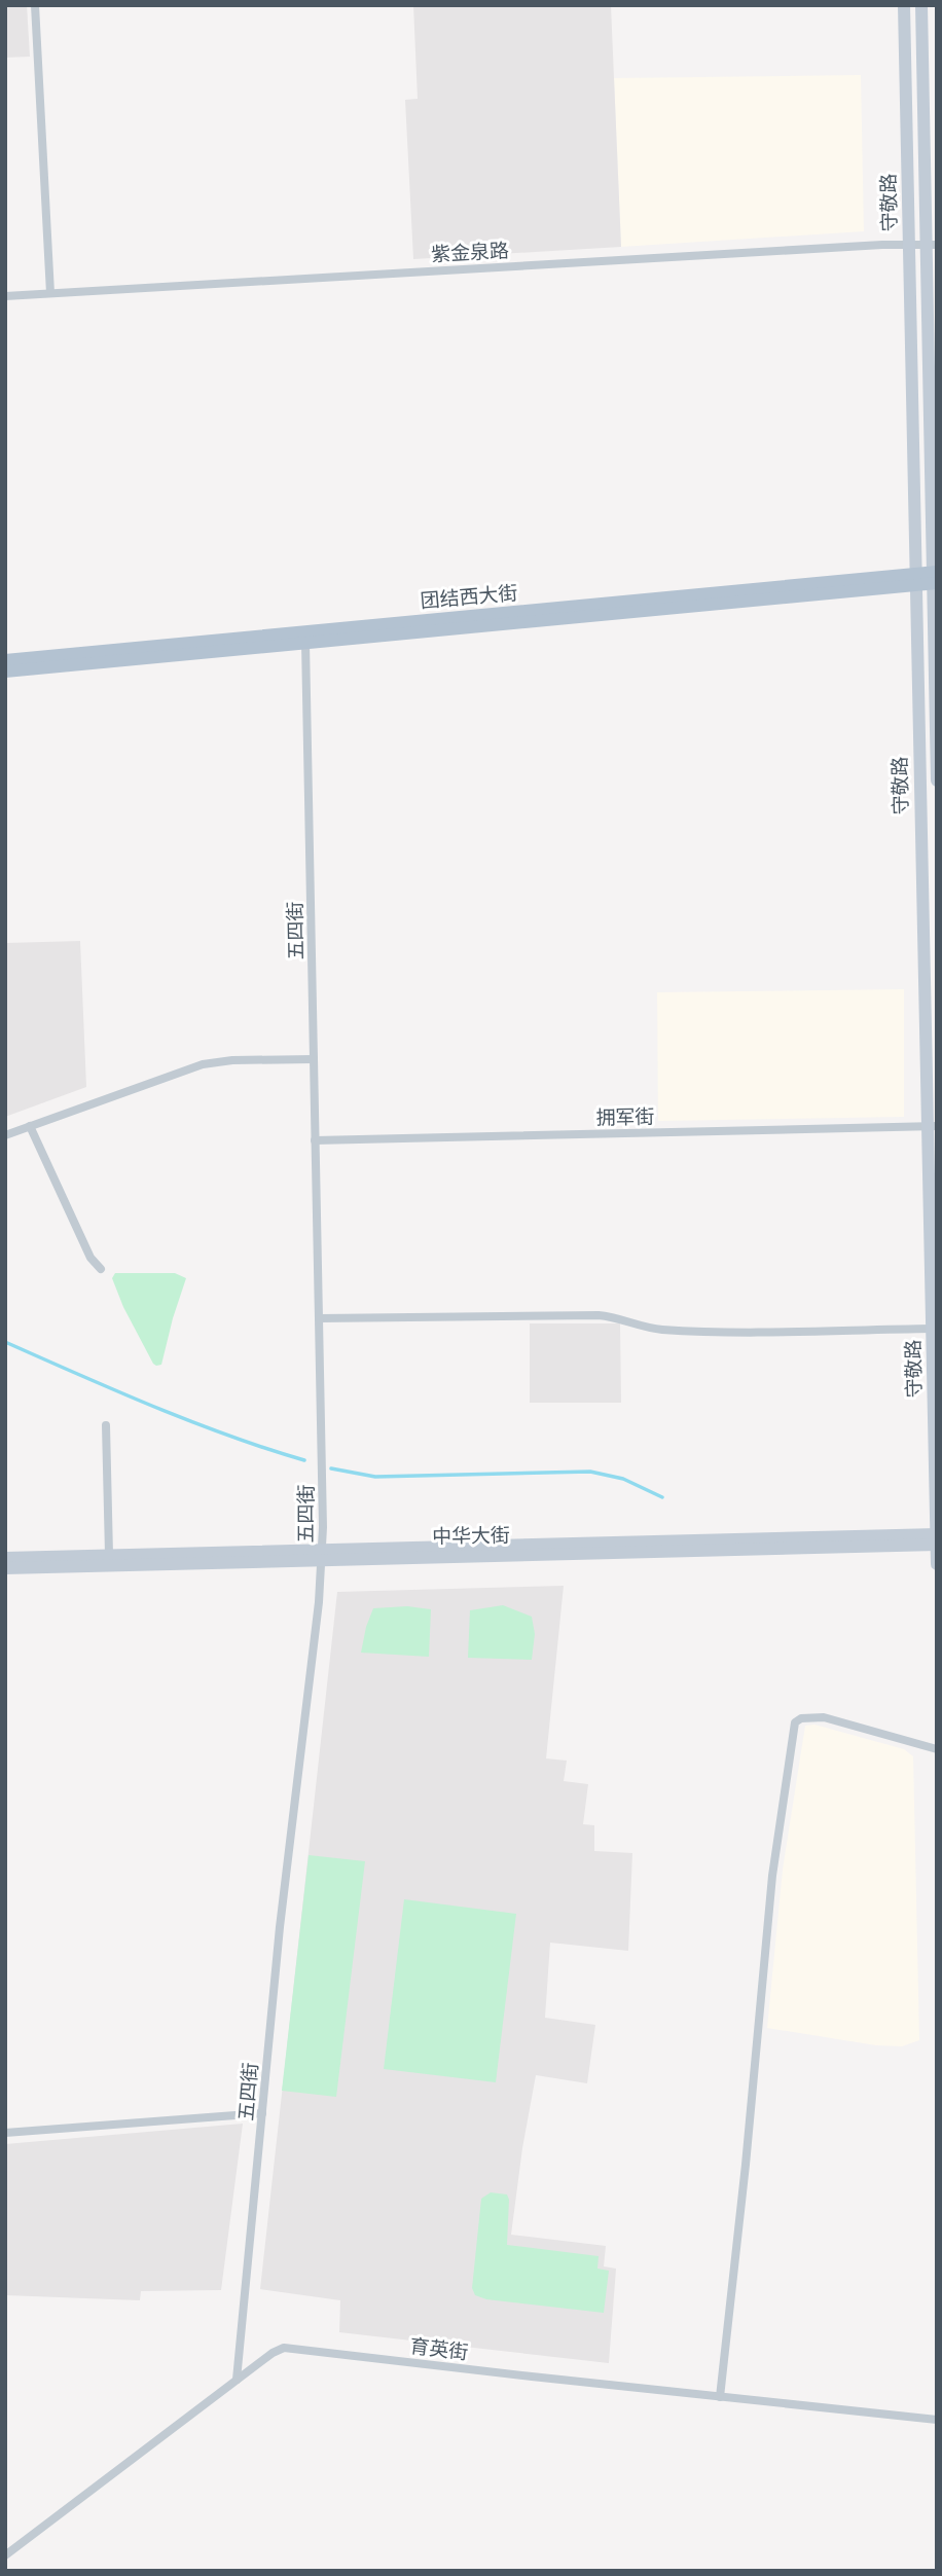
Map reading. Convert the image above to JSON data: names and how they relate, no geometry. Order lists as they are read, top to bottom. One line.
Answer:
{"streets":{"main road":["守敬路","团结西大街","中华大街"],"street":["紫金泉路","五四街","拥军街","育英街"]},"crossings":[["守敬路","紫金泉路"],["守敬路","团结西大街"],["守敬路","拥军街"],["守敬路","中华大街"],["团结西大街","五四街"],["五四街","拥军街"],["五四街","中华大街"],["五四街","育英街"]]}
